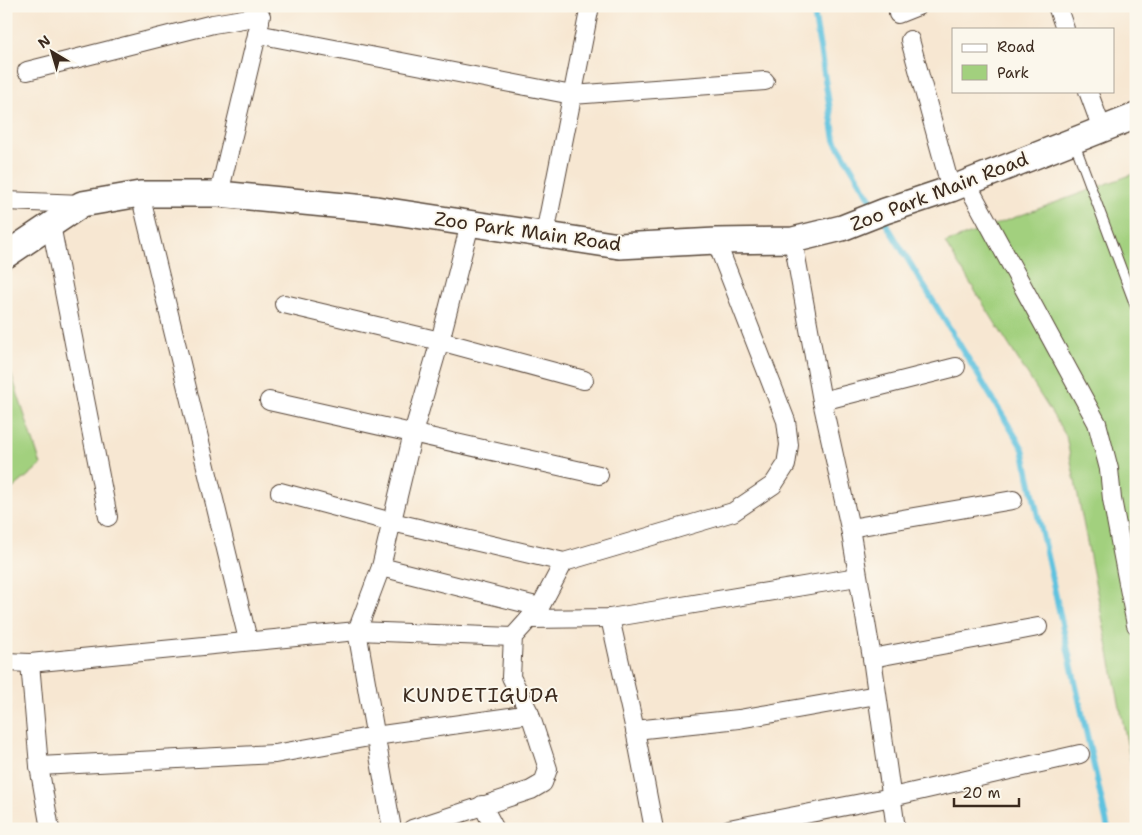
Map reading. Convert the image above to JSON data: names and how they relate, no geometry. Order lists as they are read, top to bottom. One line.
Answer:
{"streets":{"main road":["Zoo Park Main Road"]},"districts":["KUNDETIGUDA"],"legend":["Road","Park"],"scale_bar":"20 m","north":"top left"}
